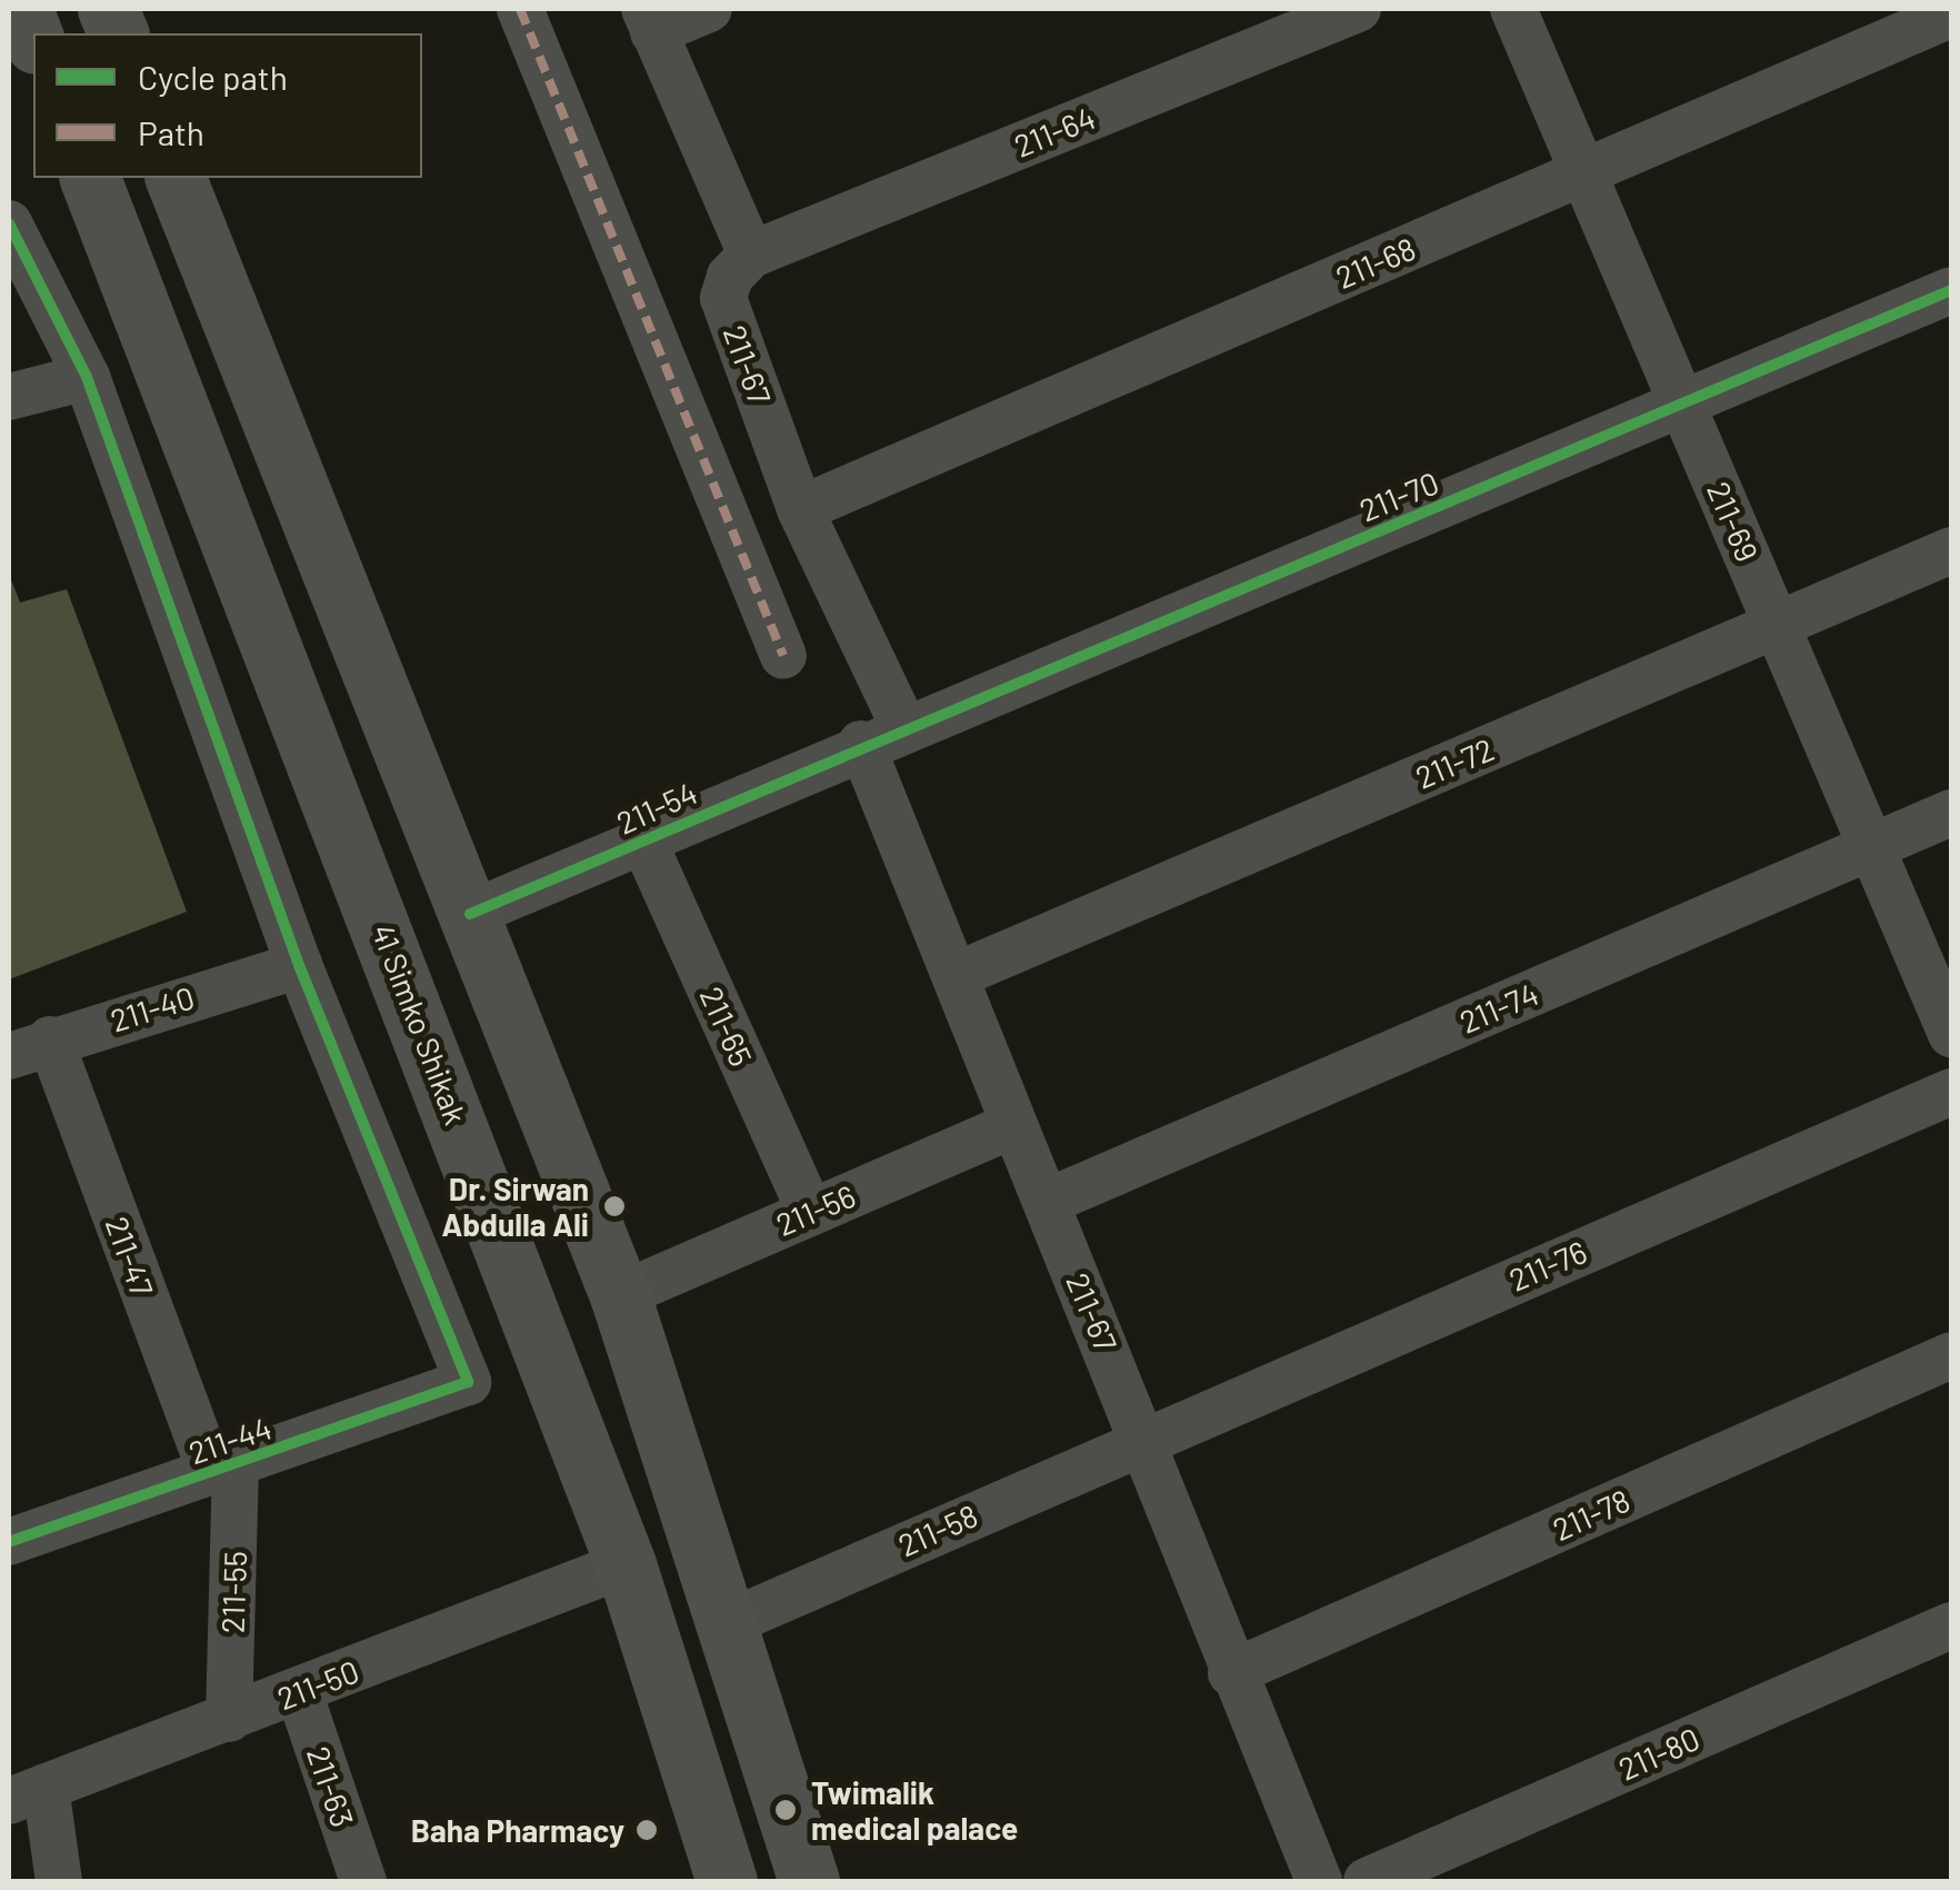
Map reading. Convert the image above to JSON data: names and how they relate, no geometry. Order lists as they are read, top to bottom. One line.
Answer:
{"streets":{"main road":["41 Simko Shikak"],"street":["211-64","211-68","211-67","211-70","211-69","211-72","211-54","211-74","211-40","211-65","211-56","211-47","211-76","211-44","211-78","211-58","211-55","211-50","211-80","211-63"]},"crossings":[["211-64","211-67"],["211-68","211-67"],["211-68","211-69"],["211-67","211-70"],["211-67","211-72"],["211-67","211-54"],["211-67","211-74"],["211-67","211-56"],["211-67","211-76"],["211-67","211-78"],["211-67","211-58"],["211-70","211-69"],["211-70","211-54"],["211-69","211-72"],["211-69","211-74"],["211-54","211-65"],["211-40","211-47"],["211-40","211-44"],["41 Simko Shikak","211-50"],["211-65","211-56"],["211-47","211-44"],["211-47","211-55"],["211-76","211-58"],["211-44","211-55"],["211-55","211-50"],["211-50","211-63"]],"places":["Dr. Sirwan Abdulla Ali","Twimalik medical palace","Baha Pharmacy"],"legend":["Cycle path","Path"]}
